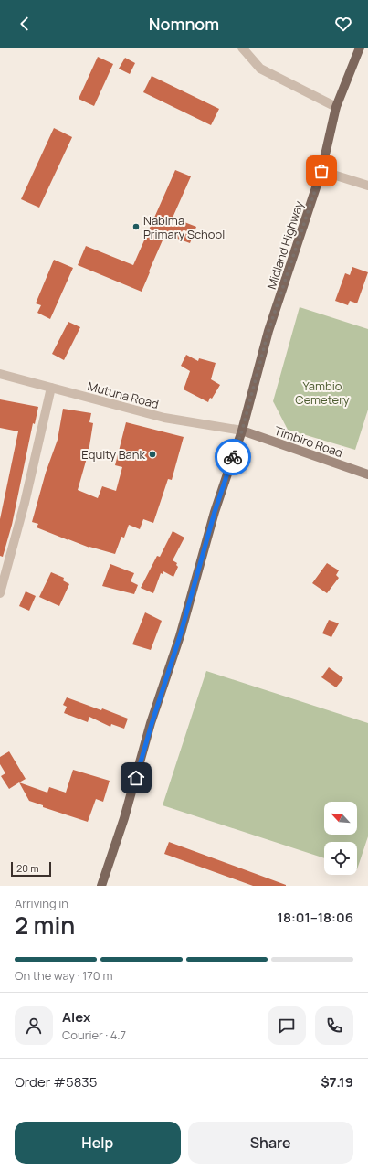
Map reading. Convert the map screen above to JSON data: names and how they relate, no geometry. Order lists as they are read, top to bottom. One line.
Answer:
{"streets":{"main road":["Midland Highway","Timbiro Road"],"street":["Mutuna Road"]},"crossings":[["Midland Highway","Mutuna Road"],["Midland Highway","Timbiro Road"],["Mutuna Road","Timbiro Road"]],"parks":["Yambio Cemetery"],"places":["Nabima Primary School","Equity Bank"],"scale_bar":"20 m","north":"top left","page":{"header":"Nomnom","scale":"20 m","heading":["2 min","Arriving in","18:01–18:06"],"panel":["Alex","Courier · 4.7","Order #5835","$7.19"],"bar":"On the way · 170 m","buttons":["Help","Share"]}}
